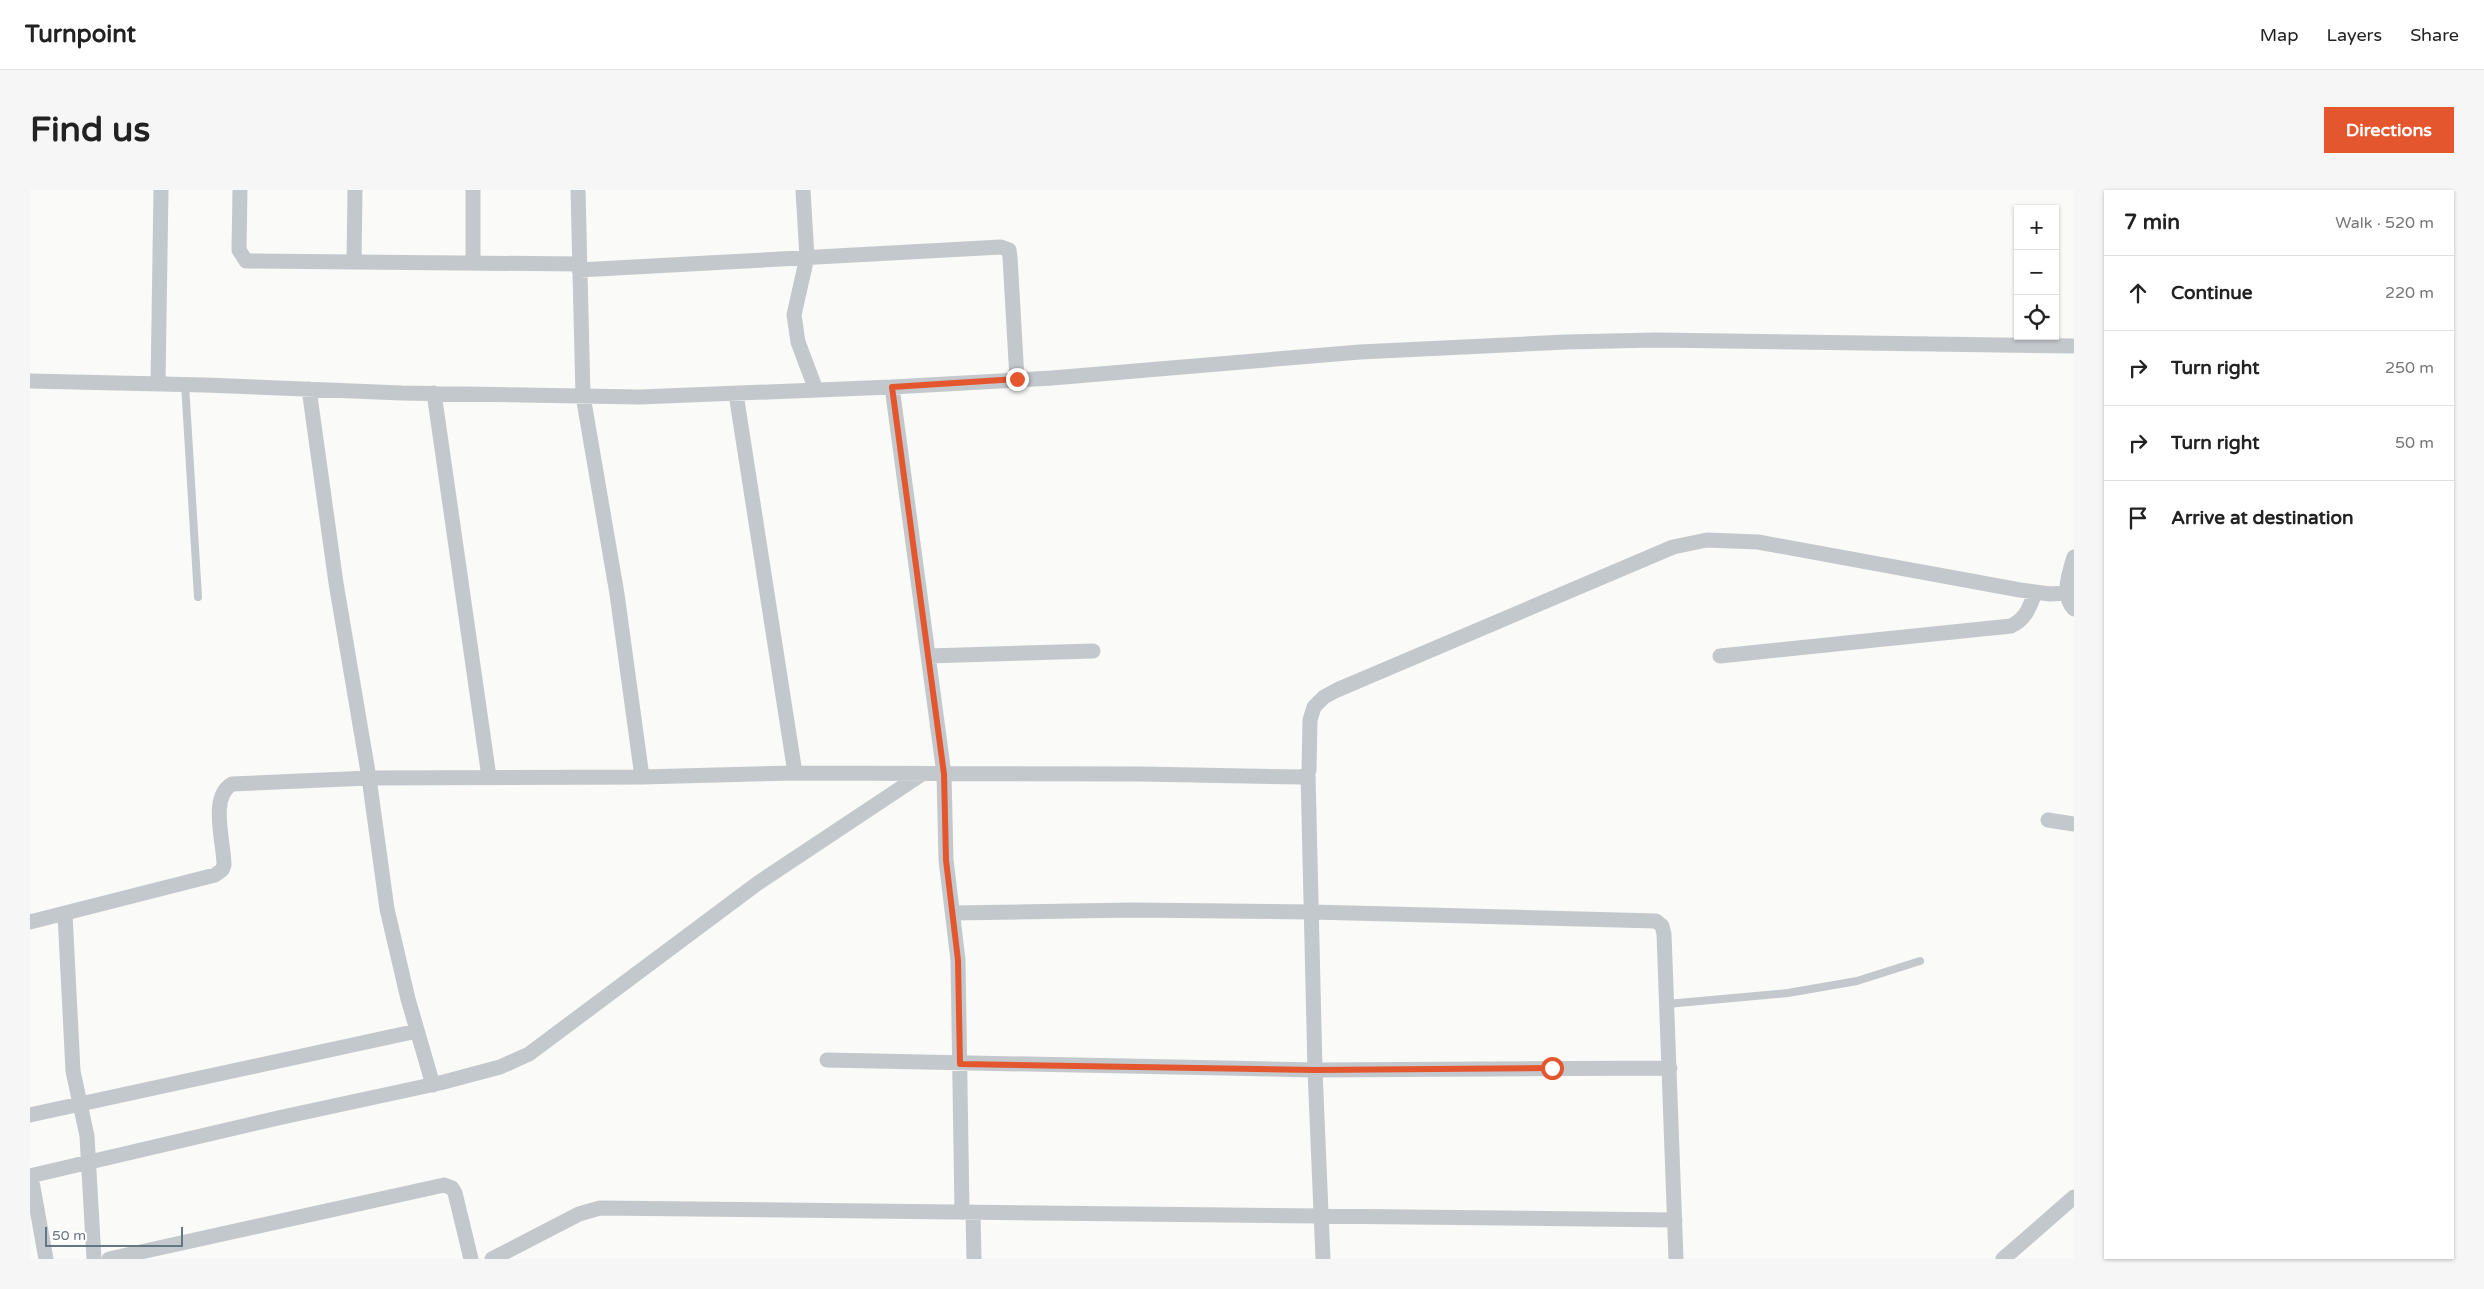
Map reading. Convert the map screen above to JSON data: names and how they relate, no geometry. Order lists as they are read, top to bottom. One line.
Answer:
{"scale_bar":"50 m","page":{"header":"Turnpoint","nav":["Map","Layers","Share"],"buttons":"Directions","title":"Find us","heading":["7 min","Walk · 520 m"],"map_buttons":["+","−"],"list":[["Continue","220 m"],["Turn right","250 m"],["Turn right","50 m"],"Arrive at destination"],"scale":"50 m"}}
